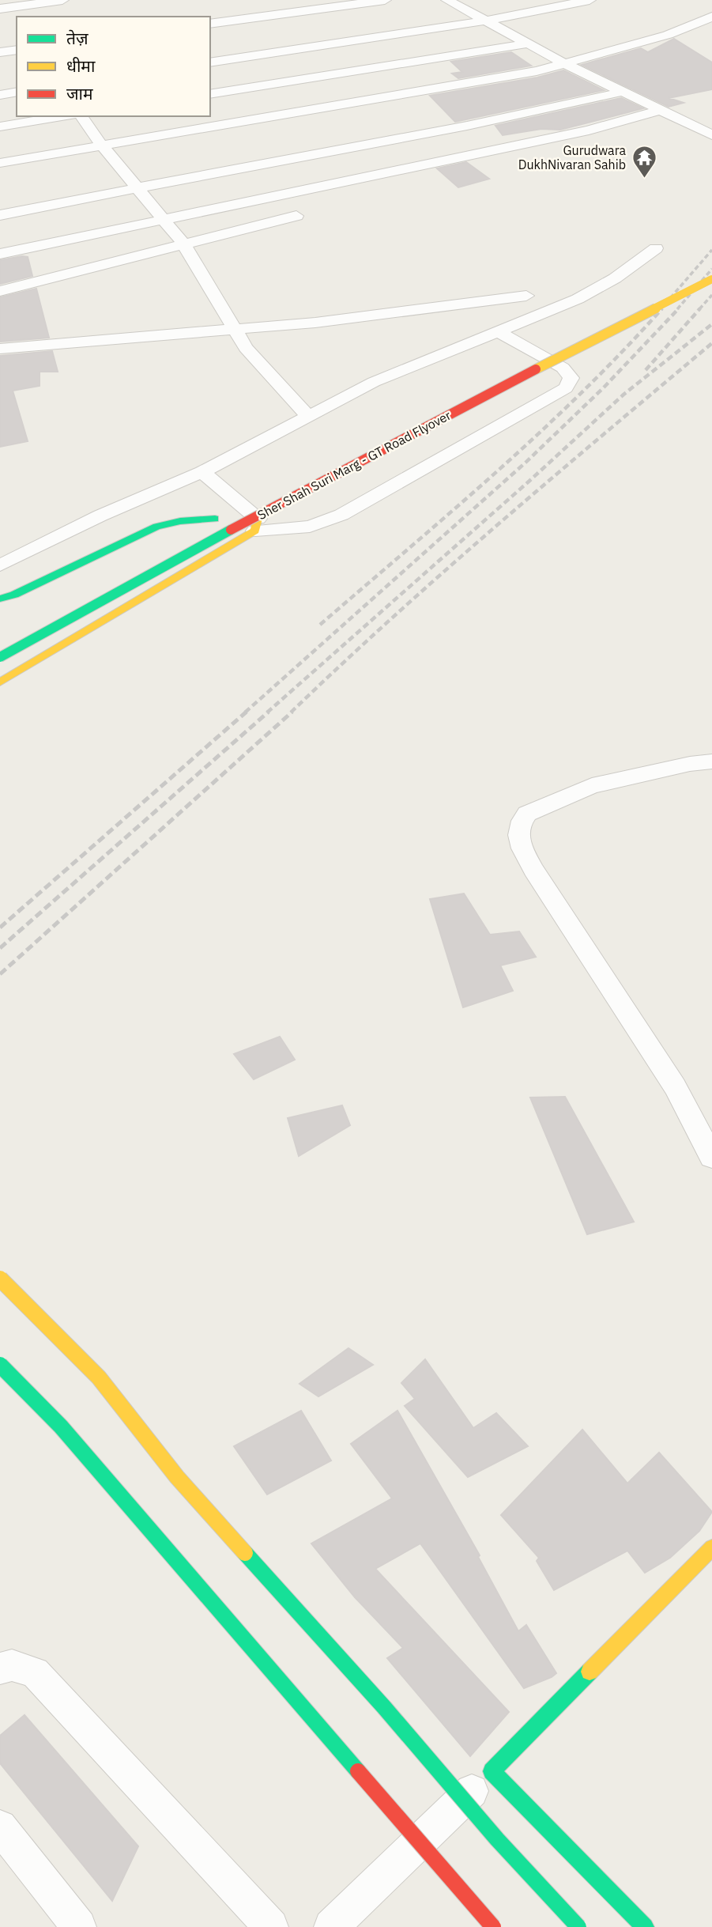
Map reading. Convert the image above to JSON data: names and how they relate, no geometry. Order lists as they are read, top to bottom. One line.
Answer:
{"streets":{"main road":["Sher Shah Suri Marg - GT Road Flyover"]},"places":{"temple":["Gurudwara DukhNivaran Sahib"]},"legend":["तेज़","धीमा","जाम"]}
